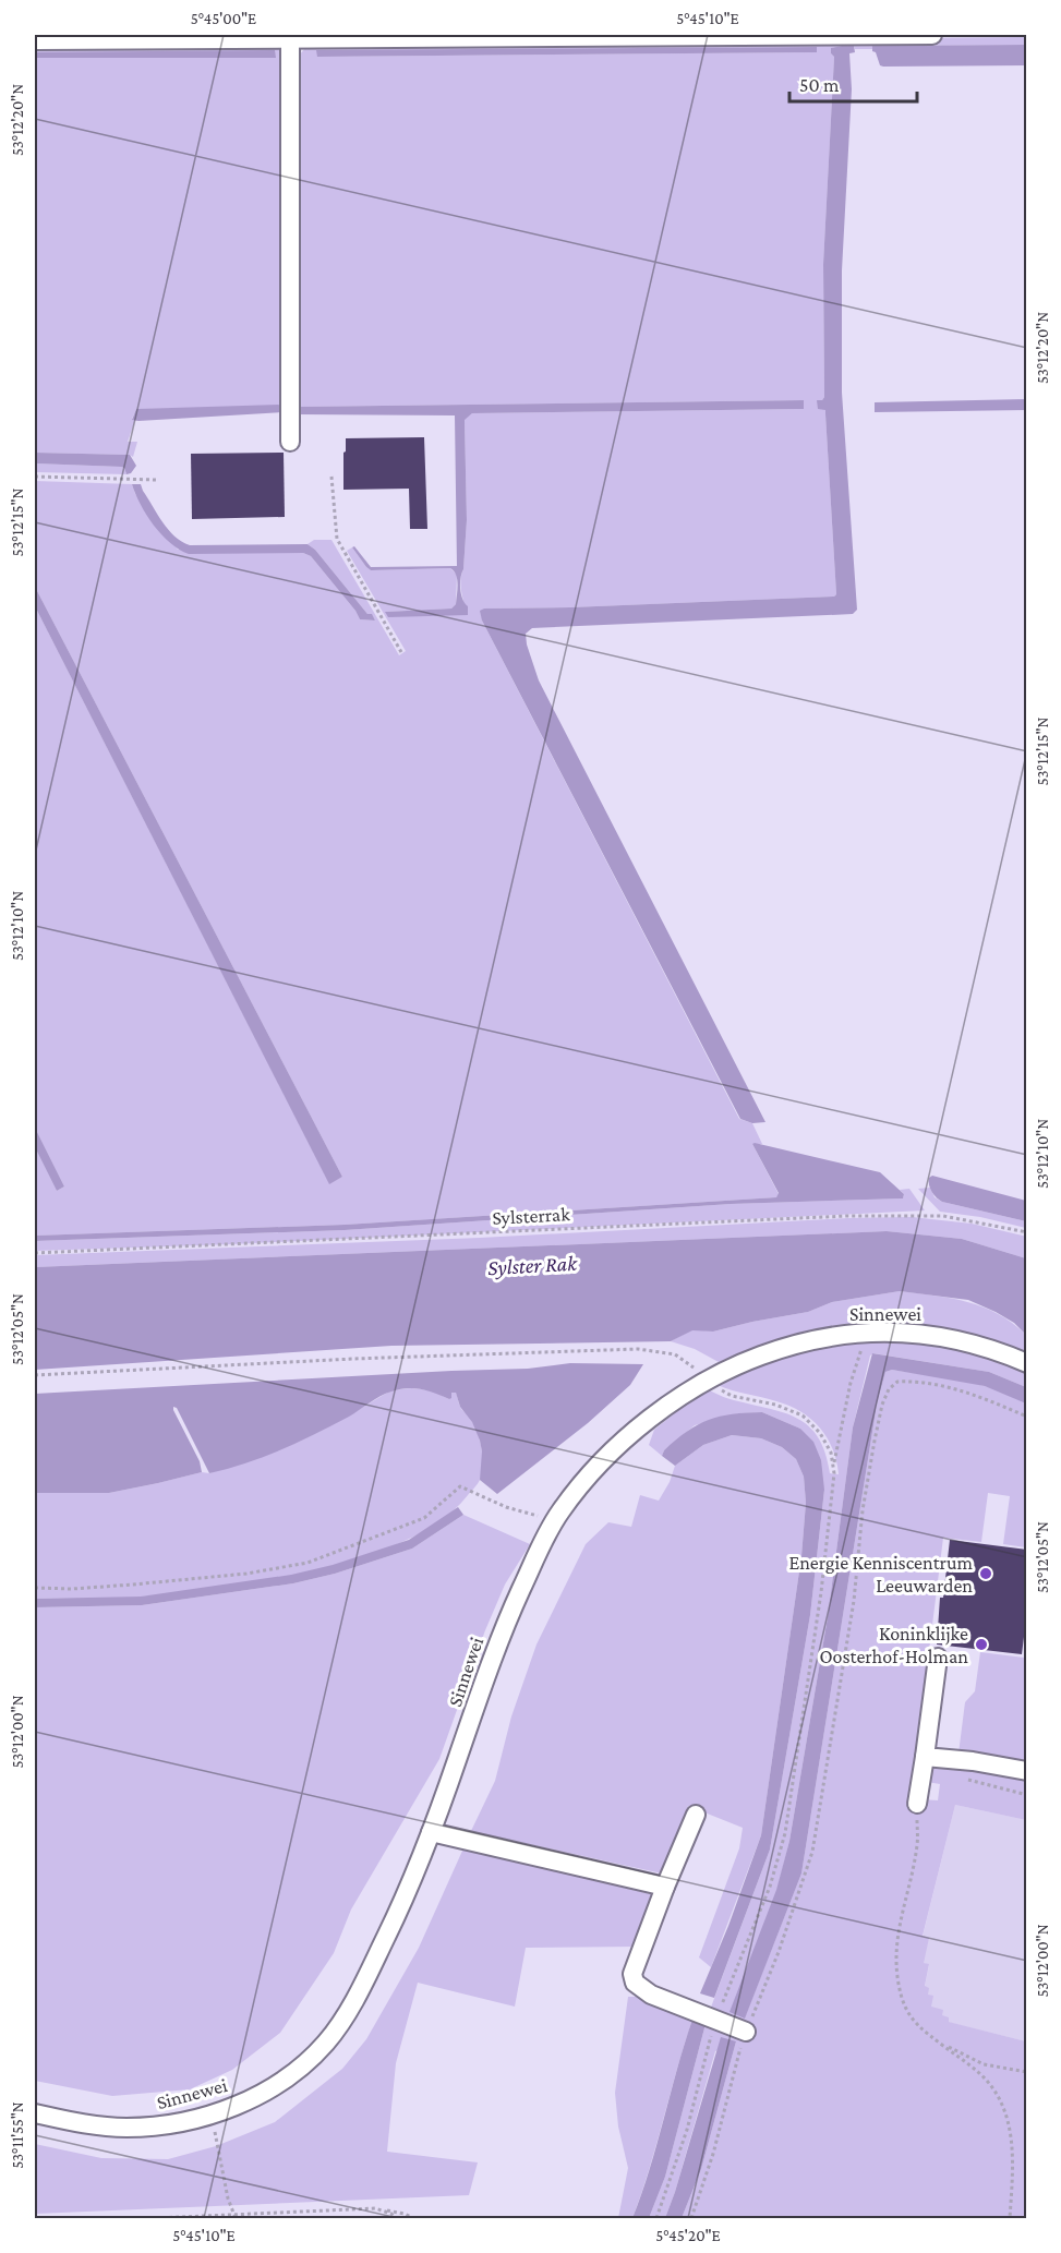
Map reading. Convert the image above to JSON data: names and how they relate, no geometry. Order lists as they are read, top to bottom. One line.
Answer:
{"streets":{"street":["Sinnewei"],"path":["Sylsterrak"]},"water":["Sylster Rak"],"places":["Energie Kenniscentrum Leeuwarden","Koninklijke Oosterhof-Holman"],"scale_bar":"50 m","coordinates":["5°45'00\"E","5°45'10\"E","53°12'20\"N","53°12'15\"N","53°12'10\"N","53°12'05\"N","53°12'00\"N","53°11'55\"N","5°45'20\"E"]}
